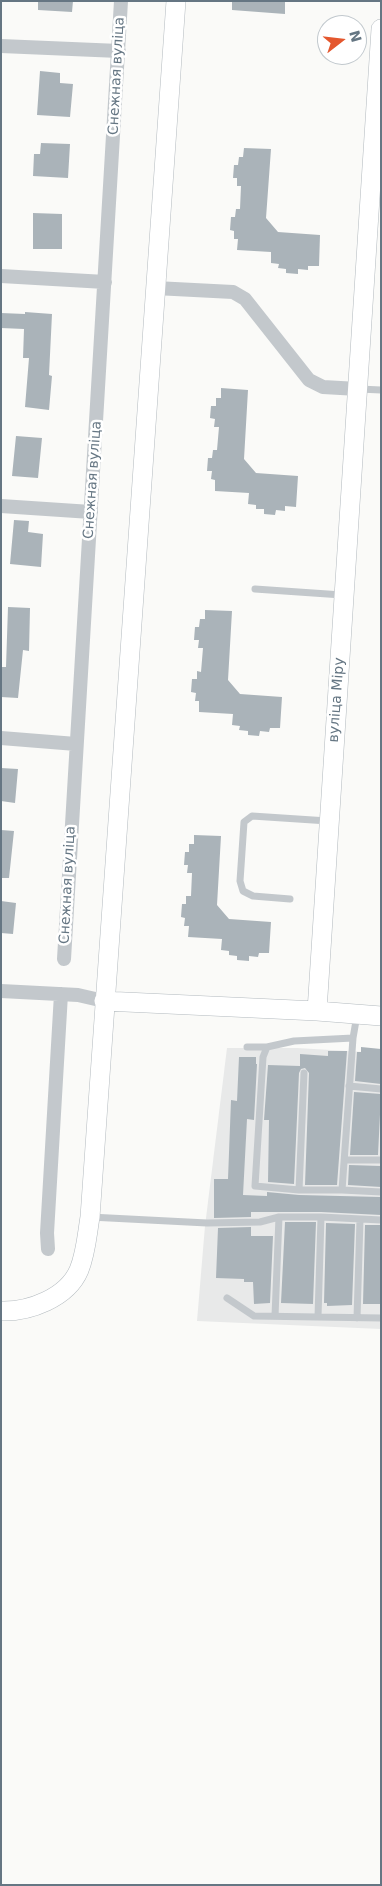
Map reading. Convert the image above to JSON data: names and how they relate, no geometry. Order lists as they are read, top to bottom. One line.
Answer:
{"streets":{"street":["Снежная вуліца","вуліца Міру"]},"north":"right"}
